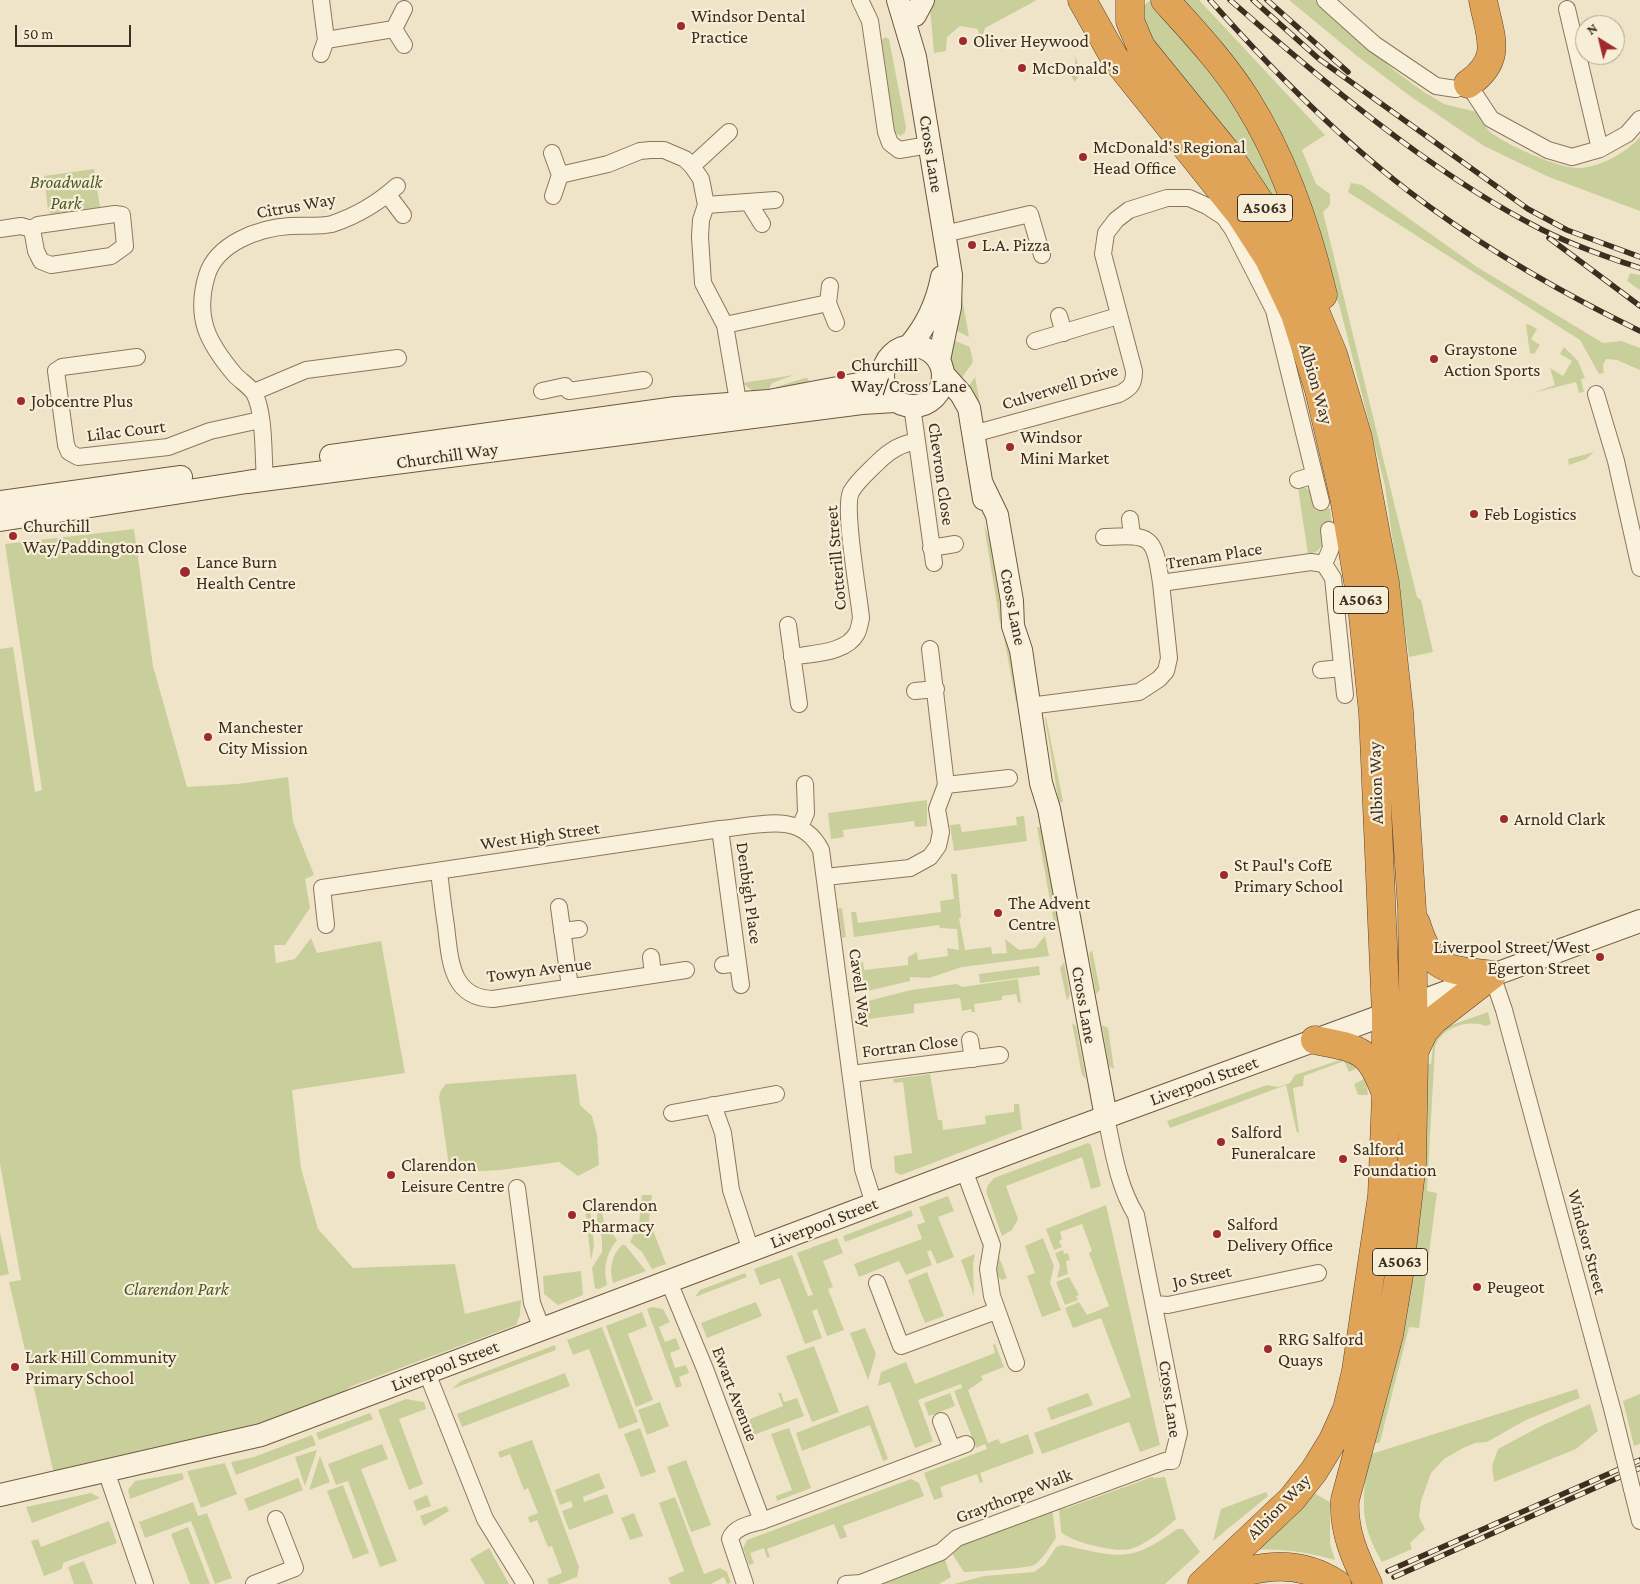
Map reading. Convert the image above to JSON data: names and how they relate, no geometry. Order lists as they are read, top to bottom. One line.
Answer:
{"streets":{"highway":["A5063","Albion Way"],"street":["Cross Lane","Citrus Way","Culverwell Drive","Lilac Court","Churchill Way","Chevron Close","Trenam Place","Cotterill Street","West High Street","Denbigh Place","Towyn Avenue","Cavell Way","Fortran Close","Liverpool Street","Windsor Street","Jo Street","Ewart Avenue","Graythorpe Walk"]},"crossings":[["Cross Lane","Culverwell Drive"],["Cross Lane","Churchill Way"],["Cross Lane","Chevron Close"],["Cross Lane","Trenam Place"],["Cross Lane","Liverpool Street"],["Cross Lane","Jo Street"],["Cross Lane","Graythorpe Walk"],["A5063","Albion Way"],["Albion Way","Liverpool Street"],["Churchill Way","Chevron Close"],["Chevron Close","Cotterill Street"],["West High Street","Denbigh Place"],["West High Street","Towyn Avenue"],["West High Street","Cavell Way"],["Cavell Way","Fortran Close"],["Cavell Way","Liverpool Street"],["Liverpool Street","Windsor Street"],["Liverpool Street","Ewart Avenue"]],"parks":["Broadwalk Park","Clarendon Park"],"places":["Windsor Dental Practice","Oliver Heywood","McDonald's","McDonald's Regional Head Office","L.A. Pizza","Graystone Action Sports","Churchill Way/Cross Lane","Jobcentre Plus","Windsor Mini Market","Feb Logistics","Churchill Way/Paddington Close","Lance Burn Health Centre","Manchester City Mission","Arnold Clark","St Paul's CofE Primary School","The Advent Centre","Liverpool Street/West Egerton Street","Salford Funeralcare","Salford Foundation","Clarendon Leisure Centre","Clarendon Pharmacy","Salford Delivery Office","Peugeot","RRG Salford Quays","Lark Hill Community Primary School"],"scale_bar":"50 m","north":"top left"}
